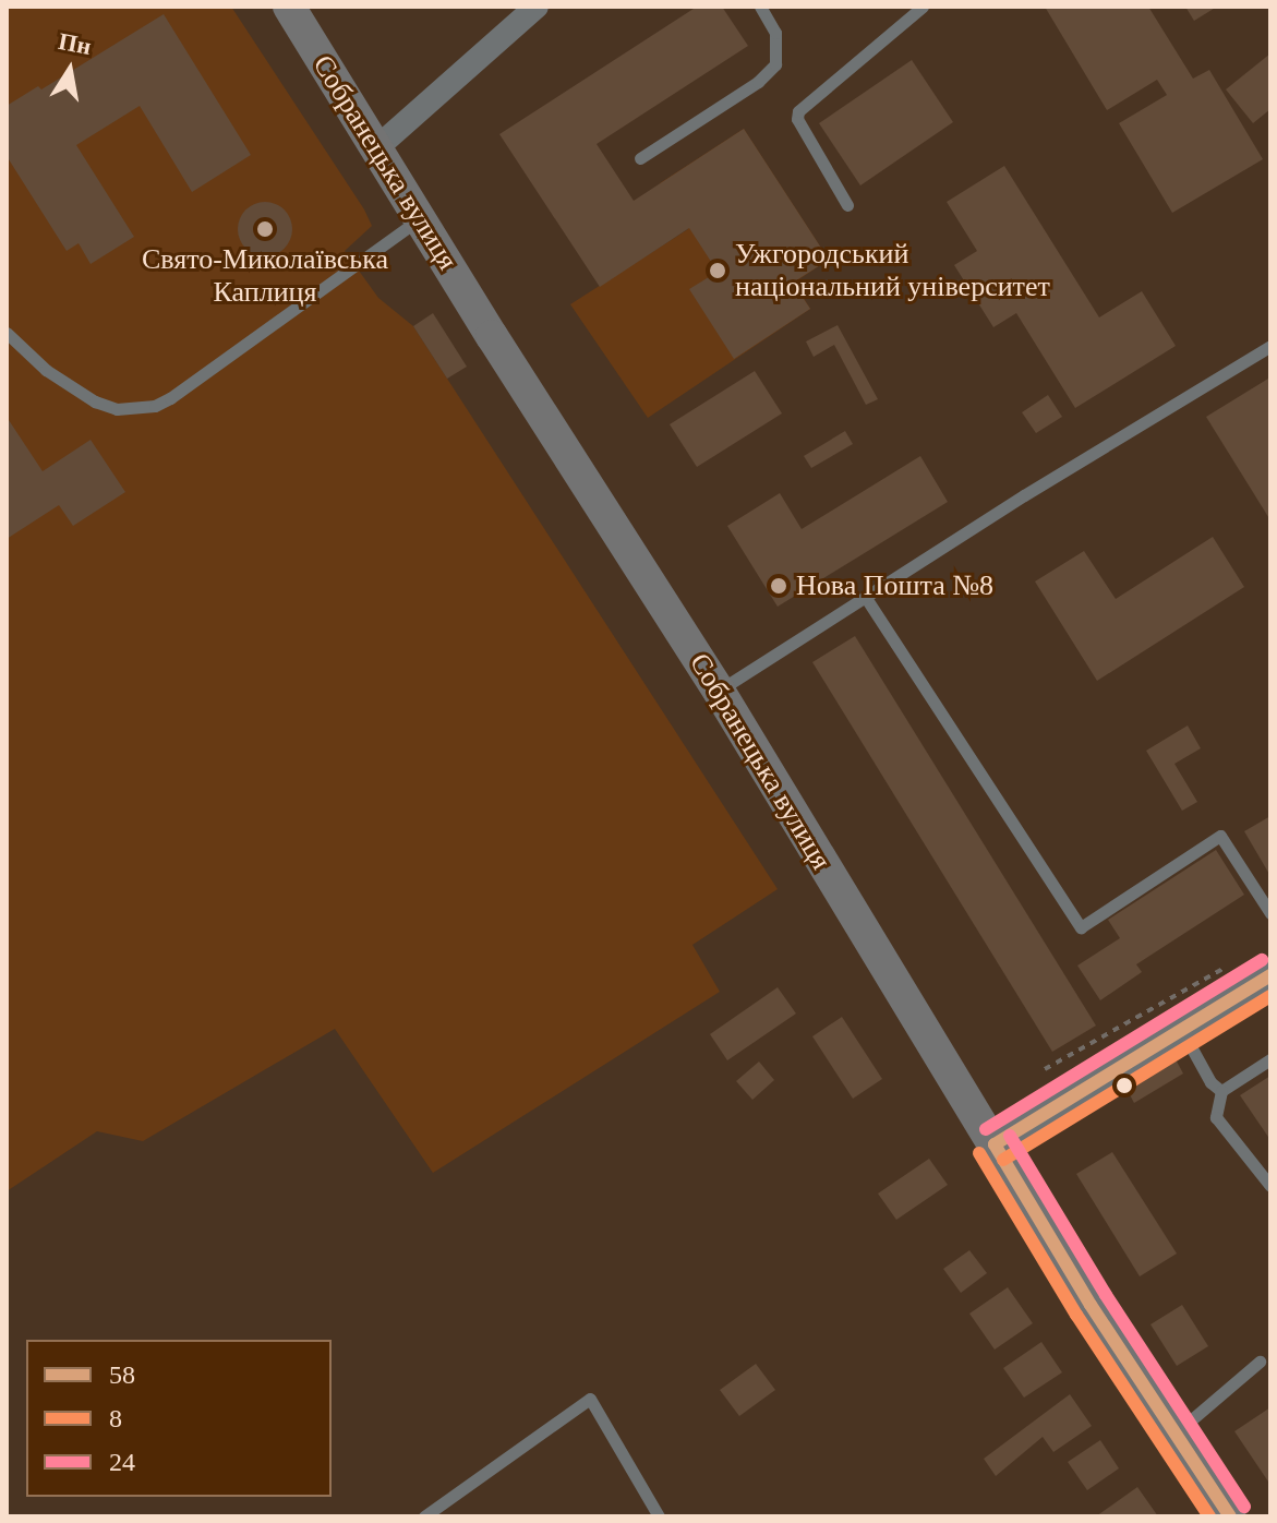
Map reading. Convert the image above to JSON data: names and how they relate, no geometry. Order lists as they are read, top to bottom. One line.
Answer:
{"streets":{"main road":["Собранецька вулиця"]},"places":["Свято-Миколаївська Каплиця","Ужгородський національний університет","Нова Пошта №8"],"lines":["transit line 24","transit line 58","transit line 8"],"legend":["58","8","24"],"north":"top"}
